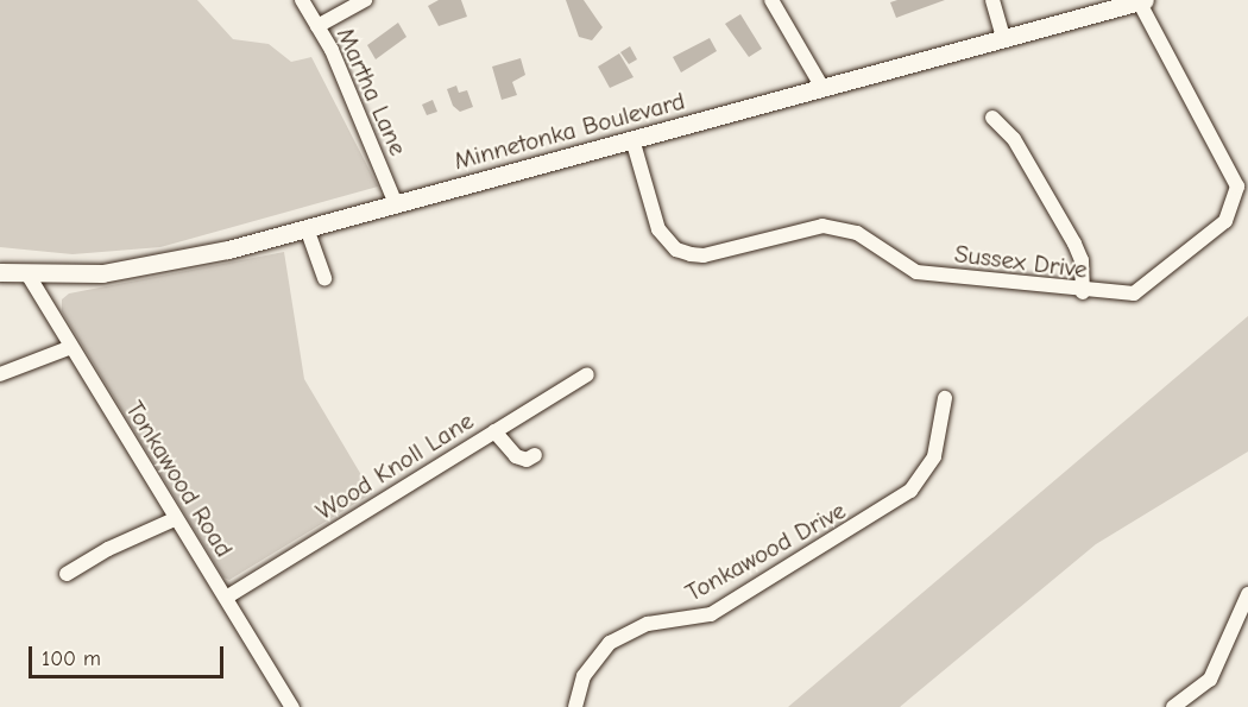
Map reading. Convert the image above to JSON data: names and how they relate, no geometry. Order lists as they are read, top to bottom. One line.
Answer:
{"streets":{"main road":["Minnetonka Boulevard"],"street":["Martha Lane","Sussex Drive","Wood Knoll Lane","Tonkawood Road","Tonkawood Drive"]},"crossings":[["Martha Lane","Minnetonka Boulevard"],["Minnetonka Boulevard","Sussex Drive"],["Minnetonka Boulevard","Tonkawood Road"],["Wood Knoll Lane","Tonkawood Road"]],"scale_bar":"100 m"}
